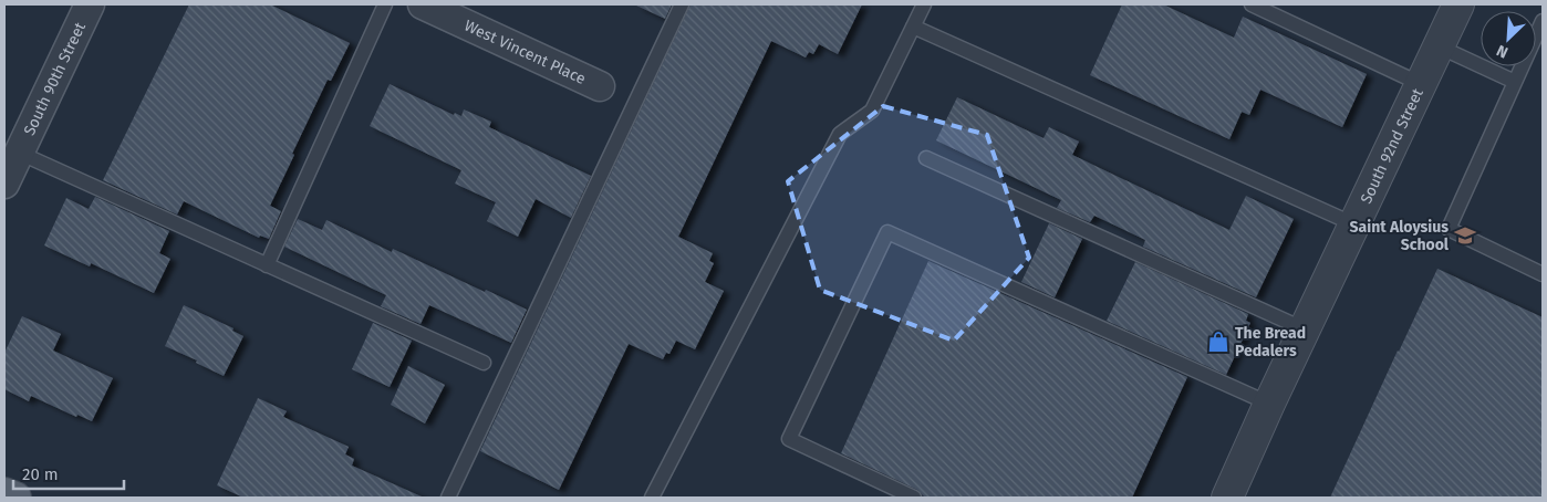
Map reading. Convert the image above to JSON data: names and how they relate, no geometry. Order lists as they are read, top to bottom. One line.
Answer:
{"streets":{"street":["West Vincent Place","South 90th Street","South 92nd Street"]},"places":{"school or university":["Saint Aloysius School"],"shop":["The Bread Pedalers"]},"scale_bar":"20 m","north":"bottom left"}
